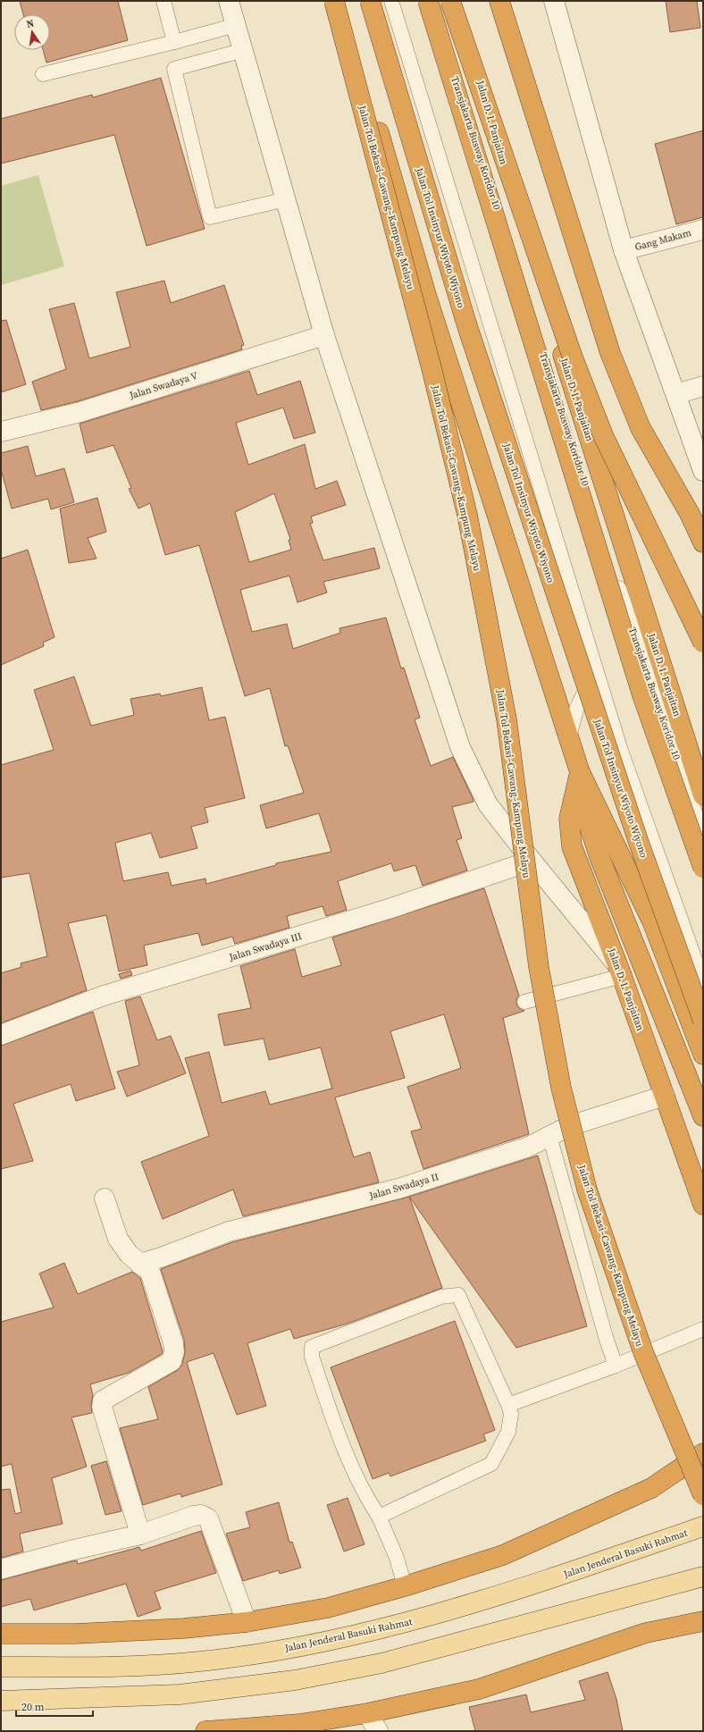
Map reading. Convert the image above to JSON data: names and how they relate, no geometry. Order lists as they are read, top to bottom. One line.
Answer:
{"streets":{"highway":["Jalan D. I. Panjaitan","Jalan Tol Bekasi–Cawang–Kampung Melayu","Jalan Tol Insinyur Wiyoto Wiyono"],"main road":["Jalan Jenderal Basuki Rahmat"],"street":["Gang Makam","Jalan Swadaya V","Jalan Swadaya III","Jalan Swadaya II"],"lane":["Transjakarta Busway Koridor 10"]},"crossings":[["Jalan D. I. Panjaitan","Jalan Swadaya II"]],"scale_bar":"20 m","north":"top"}
